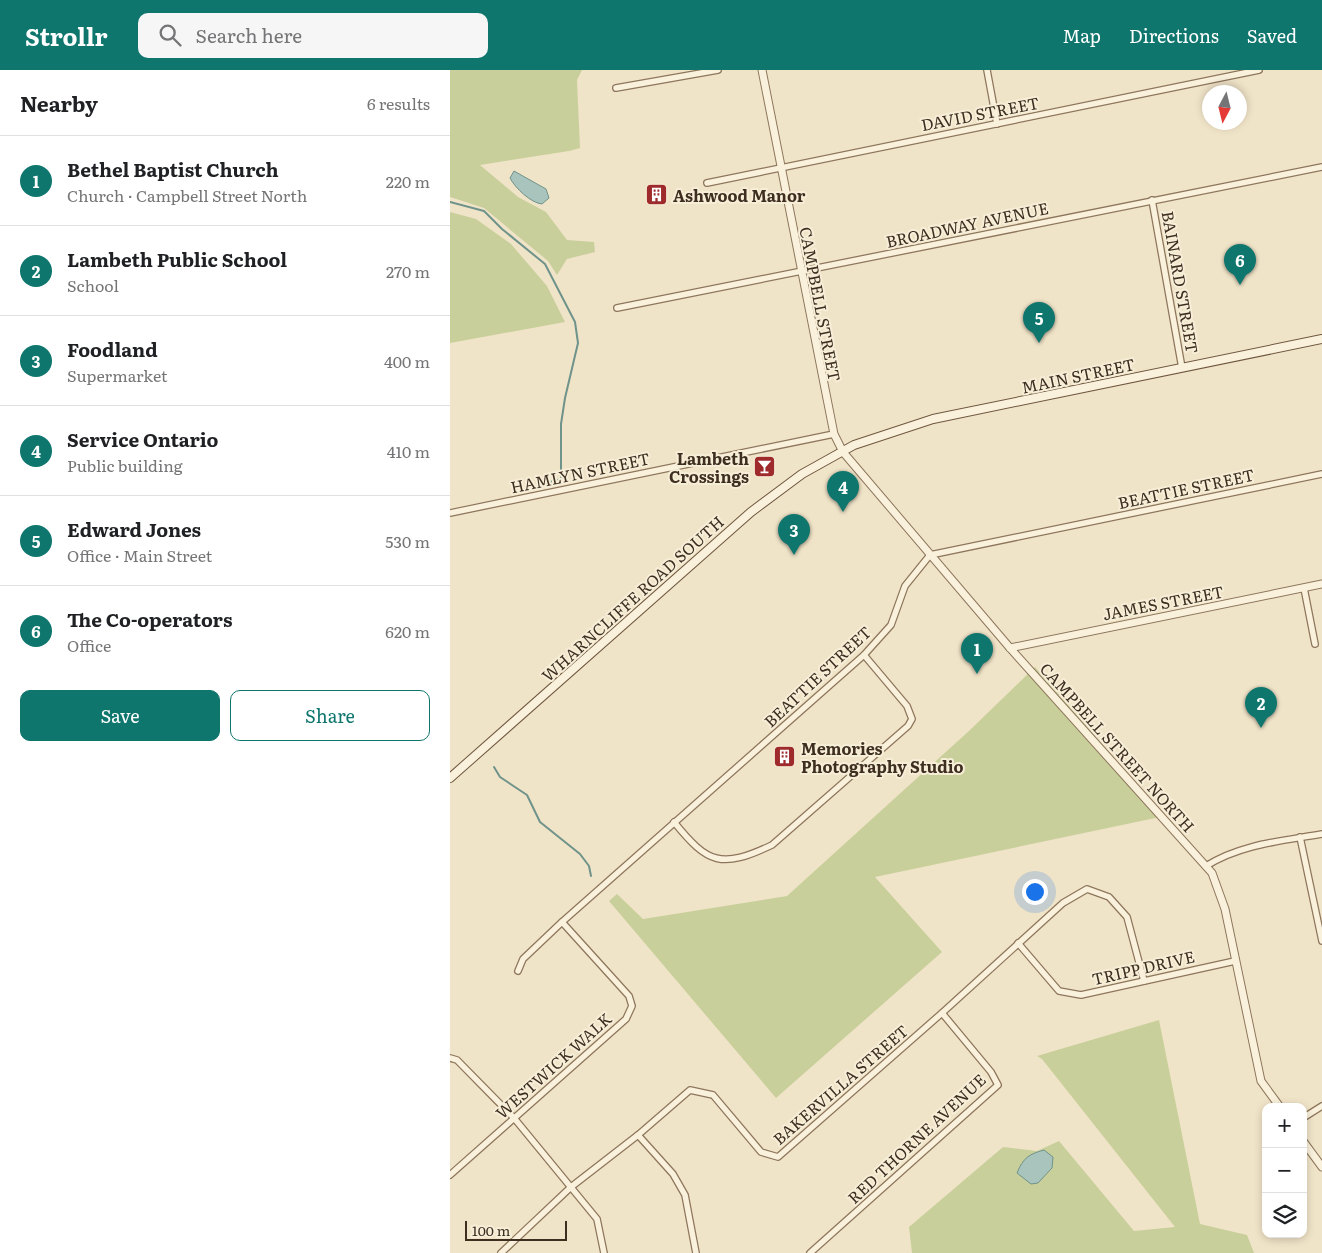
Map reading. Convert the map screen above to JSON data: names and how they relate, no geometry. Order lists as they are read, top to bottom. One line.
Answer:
{"streets":{"main road":["MAIN STREET","WHARNCLIFFE ROAD SOUTH"],"street":["DAVID STREET","BROADWAY AVENUE","BAINARD STREET","CAMPBELL STREET","HAMLYN STREET","BEATTIE STREET","JAMES STREET","CAMPBELL STREET NORTH","TRIPP DRIVE","WESTWICK WALK","BAKERVILLA STREET","RED THORNE AVENUE"]},"crossings":[["DAVID STREET","CAMPBELL STREET"],["BROADWAY AVENUE","BAINARD STREET"],["BROADWAY AVENUE","CAMPBELL STREET"],["BAINARD STREET","MAIN STREET"],["CAMPBELL STREET","MAIN STREET"],["CAMPBELL STREET","HAMLYN STREET"],["CAMPBELL STREET","WHARNCLIFFE ROAD SOUTH"],["CAMPBELL STREET","CAMPBELL STREET NORTH"],["MAIN STREET","WHARNCLIFFE ROAD SOUTH"],["MAIN STREET","CAMPBELL STREET NORTH"],["BEATTIE STREET","CAMPBELL STREET NORTH"],["BEATTIE STREET","WESTWICK WALK"],["WHARNCLIFFE ROAD SOUTH","CAMPBELL STREET NORTH"],["JAMES STREET","CAMPBELL STREET NORTH"],["CAMPBELL STREET NORTH","TRIPP DRIVE"],["TRIPP DRIVE","BAKERVILLA STREET"],["BAKERVILLA STREET","RED THORNE AVENUE"]],"places":{"building":["Ashwood Manor","Memories Photography Studio"],"bar":["Lambeth Crossings"]},"scale_bar":"100 m","north":"bottom","page":{"header":"Strollr","search":"Search here","nav":["Map","Directions","Saved"],"heading":["Nearby","6 results"],"list":[{"mark":"1","name":"Bethel Baptist Church","note":"Church · Campbell Street North","value":"220 m"},{"mark":"2","name":"Lambeth Public School","note":"School","value":"270 m"},{"mark":"3","name":"Foodland","note":"Supermarket","value":"400 m"},{"mark":"4","name":"Service Ontario","note":"Public building","value":"410 m"},{"mark":"5","name":"Edward Jones","note":"Office · Main Street","value":"530 m"},{"mark":"6","name":"The Co-operators","note":"Office","value":"620 m"}],"pins":["6","5","4","3","1","2"],"buttons":["Save","Share"],"map_buttons":["+","−"],"scale":"100 m"}}
